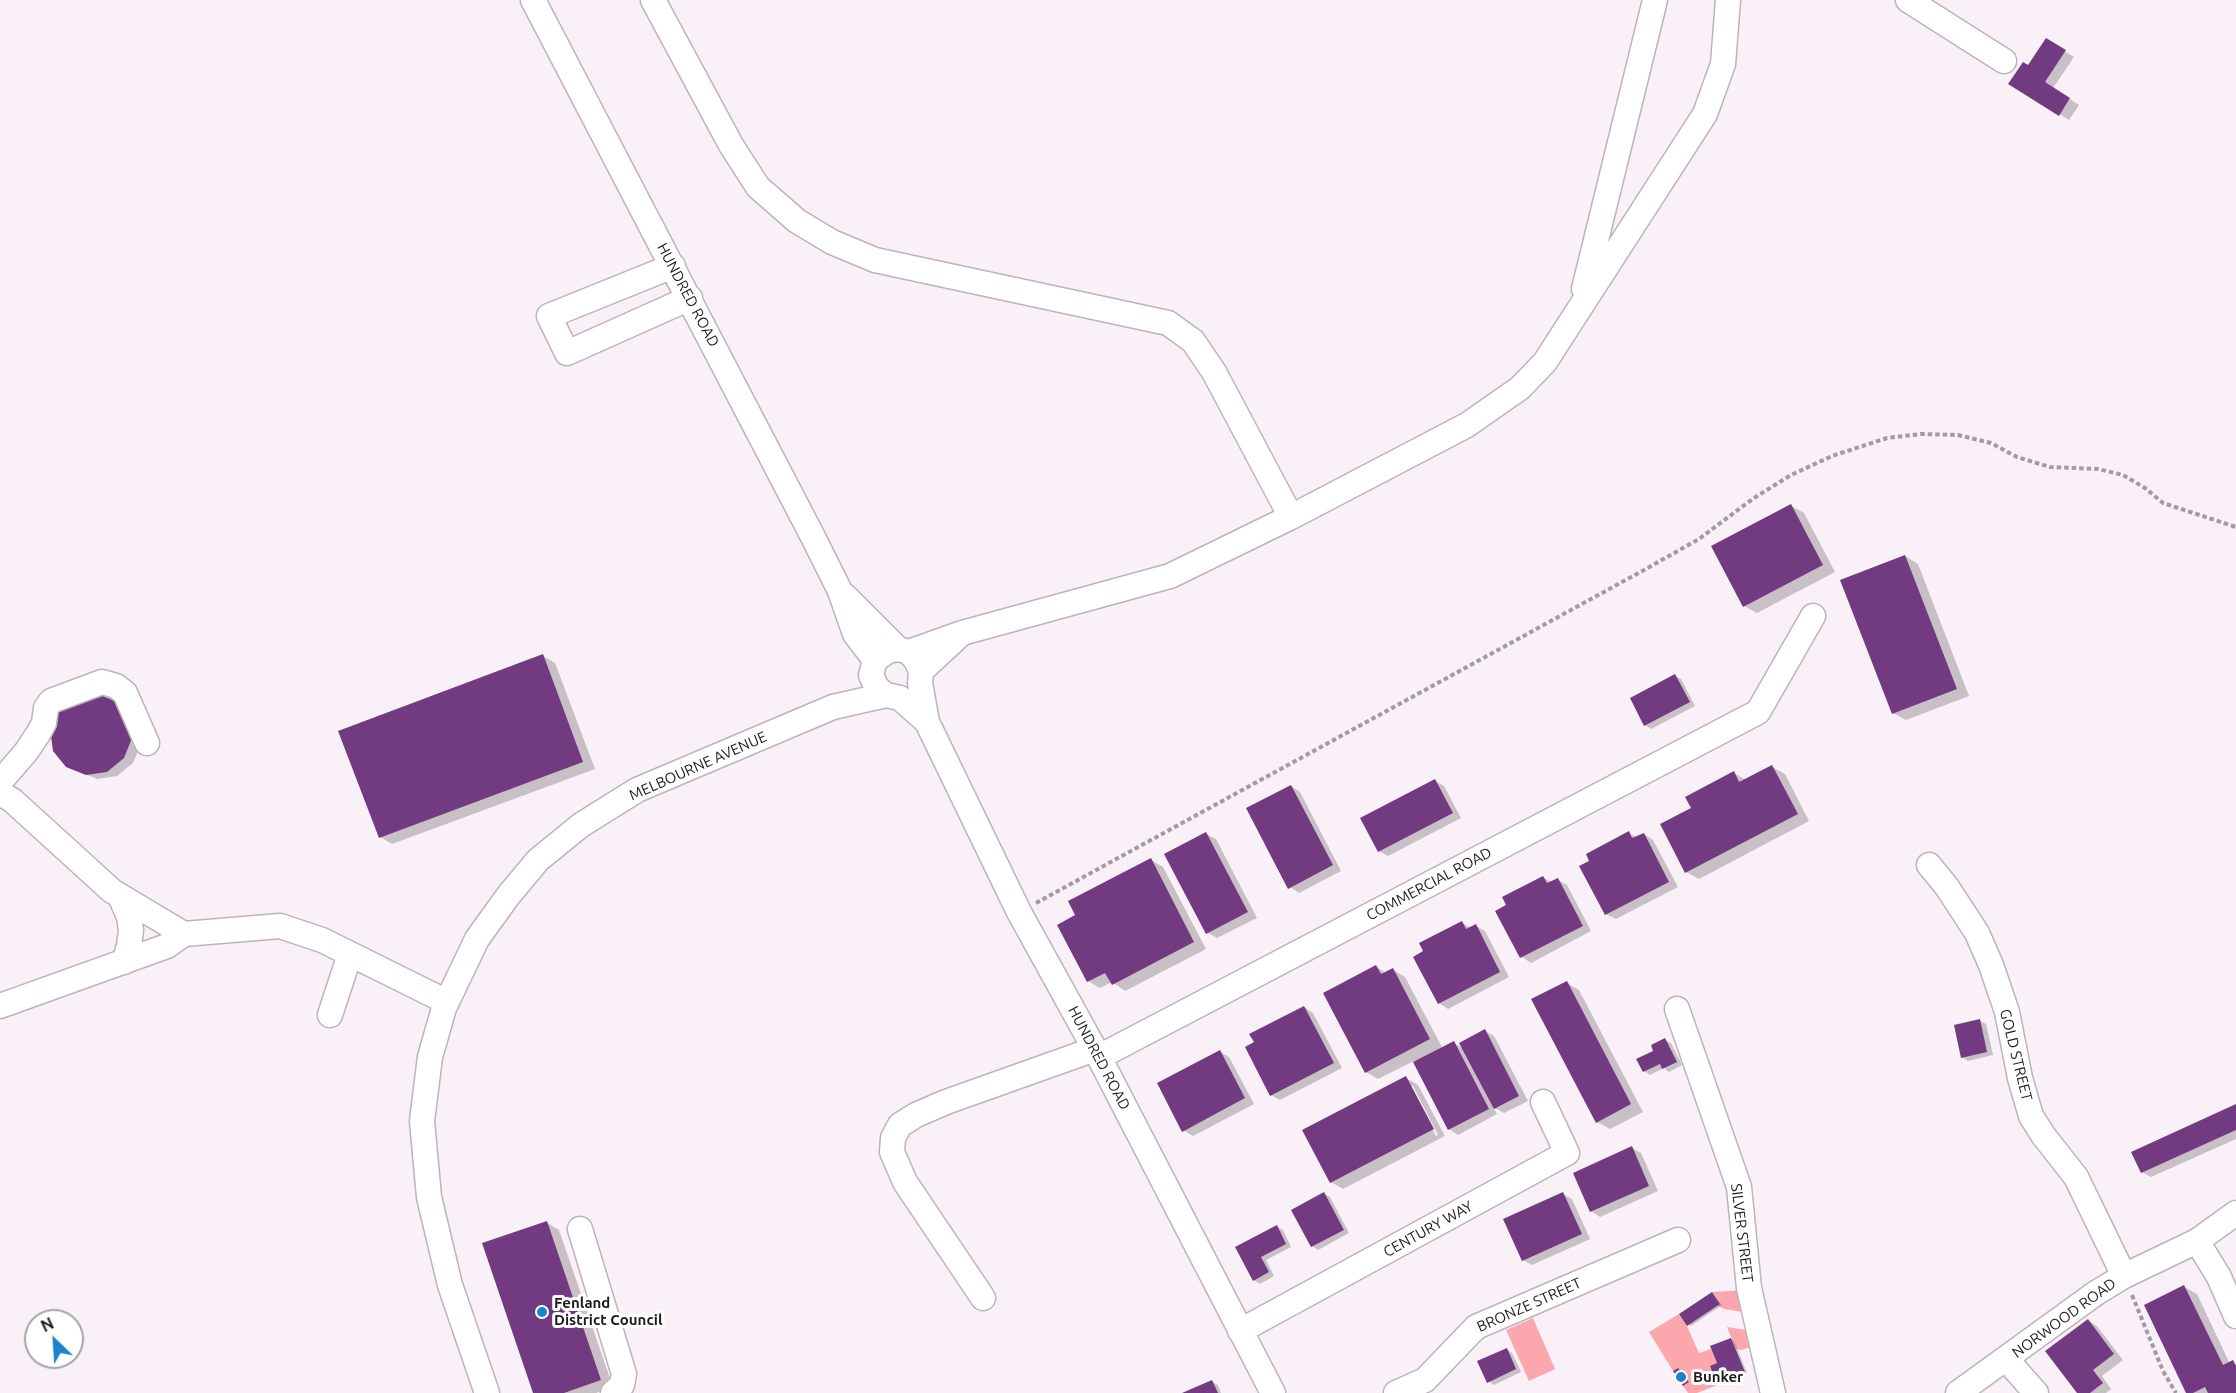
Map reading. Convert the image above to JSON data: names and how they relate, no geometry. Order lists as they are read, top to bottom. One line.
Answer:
{"streets":{"street":["HUNDRED ROAD","MELBOURNE AVENUE","COMMERCIAL ROAD","GOLD STREET","CENTURY WAY","SILVER STREET","BRONZE STREET","NORWOOD ROAD"]},"crossings":[["HUNDRED ROAD","MELBOURNE AVENUE"],["HUNDRED ROAD","COMMERCIAL ROAD"],["HUNDRED ROAD","CENTURY WAY"],["GOLD STREET","NORWOOD ROAD"]],"places":["Fenland District Council","Bunker"],"north":"top left"}
